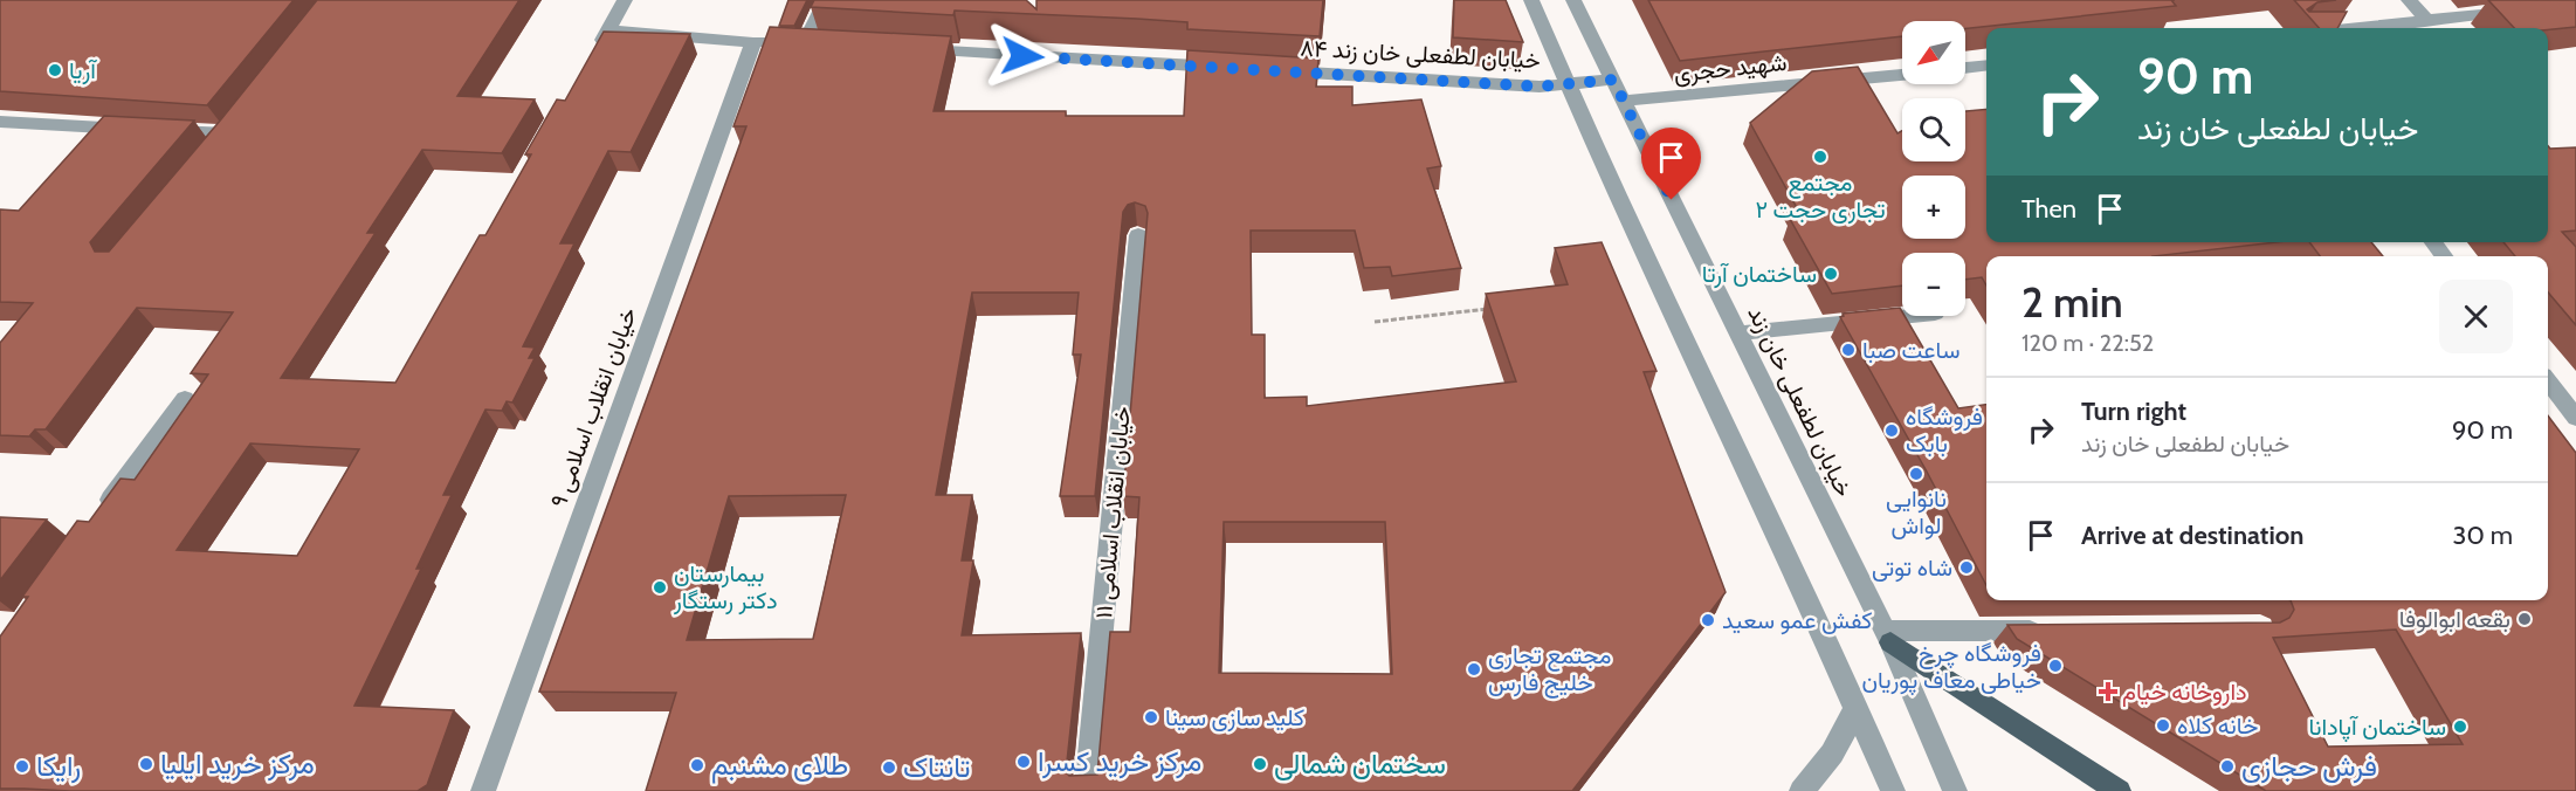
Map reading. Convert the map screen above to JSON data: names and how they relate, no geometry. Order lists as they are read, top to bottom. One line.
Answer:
{"streets":{"street":["خیابان لطفعلی خان زند ۸۴","شهید حجری","خیابان لطفعلی خان زند","خیابان انقلاب اسلامی ۹","خیابان انقلاب اسلامی ۱۱"]},"crossings":[["خیابان لطفعلی خان زند ۸۴","خیابان لطفعلی خان زند"],["شهید حجری","خیابان لطفعلی خان زند"]],"places":{"other":["آریا","مجتمع تجاری حجت ۲","ساختمان آرتا","ساعت صبا","فروشگاه بابک","نانوایی لواش","شاه توتی","بیمارستان دکتر رستگار","بقعه ابوالوفا","کفش عمو سعید","فروشگاه چرخ خیاطی معاف پوریان","مجتمع تجاری خلیج فارس","کلید سازی سینا","خانه کلاه","ساختمان آپادانا","مرکز خرید کسرا","مرکز خرید ایلیا","سختمان شمالی","طلای مشنبم","رایکا","فرش حجازی","تانتاک"],"health":["داروخانه خیام"]},"north":"bottom left","page":{"map_buttons":["+","−"],"turn":["90 m","خیابان لطفعلی خان زند"],"then":"Then","heading":["2 min","120 m · 22:52"],"list":[{"name":"Turn right","note":"خیابان لطفعلی خان زند","value":"90 m"},{"name":"Arrive at destination","value":"30 m"}]}}
